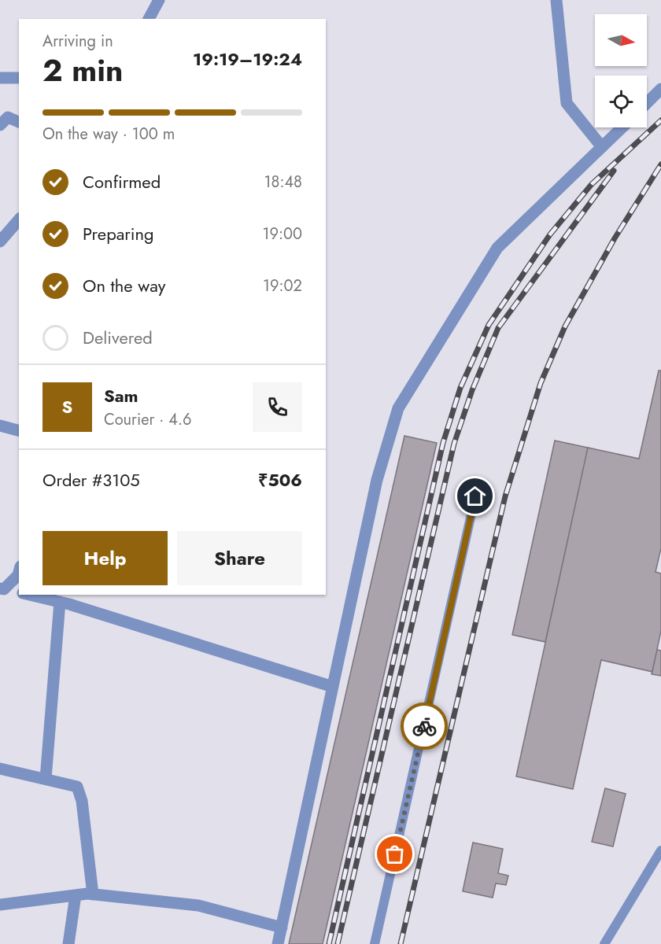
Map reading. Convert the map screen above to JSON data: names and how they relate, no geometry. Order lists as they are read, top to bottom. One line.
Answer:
{"north":"right","page":{"heading":["2 min","Arriving in","19:19–19:24"],"panel":["Sam","Courier · 4.6","Order #3105","₹506"],"bar":"On the way · 100 m","list":[["Confirmed","18:48"],["Preparing","19:00"],["On the way","19:02"],"Delivered"],"round":"S","buttons":["Help","Share"]}}
